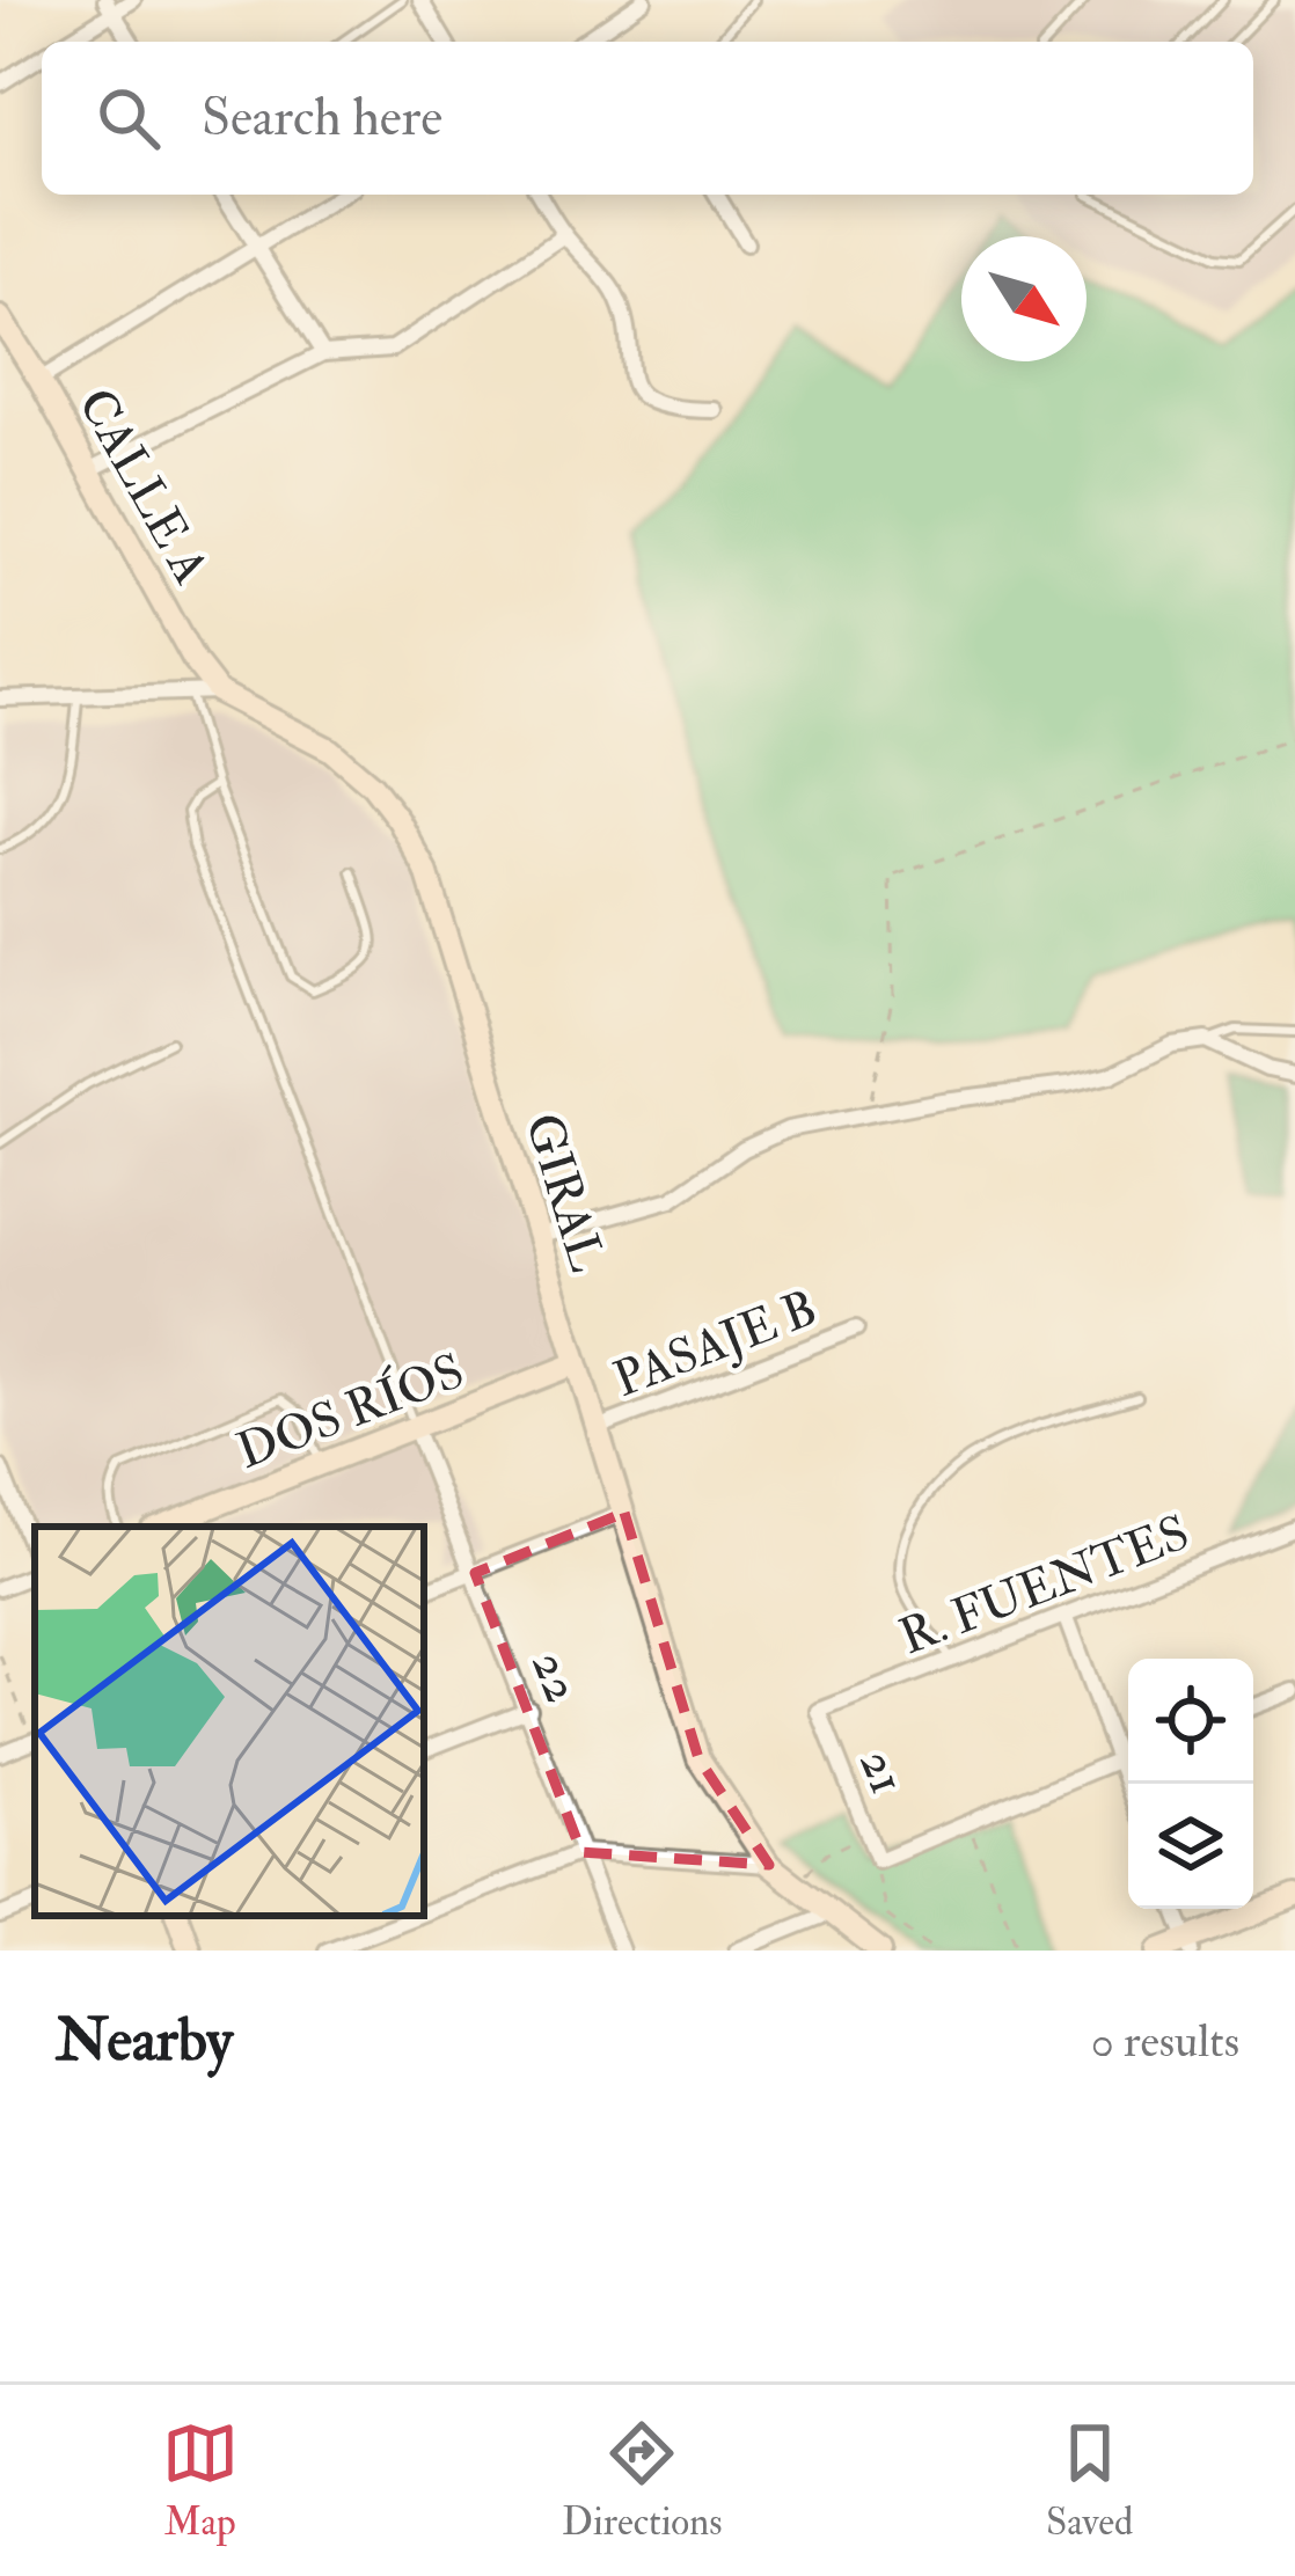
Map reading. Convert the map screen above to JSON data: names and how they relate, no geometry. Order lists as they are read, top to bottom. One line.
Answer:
{"streets":{"street":["CALLE A","GIRAL","PASAJE B","DOS RÍOS","R. FUENTES","22","21"]},"crossings":[["CALLE A","GIRAL"],["GIRAL","PASAJE B"],["GIRAL","DOS RÍOS"],["DOS RÍOS","22"],["R. FUENTES","21"]],"north":"bottom right","page":{"search":"Search here","heading":["Nearby","0 results"],"nav":["Map","Directions","Saved"]}}
